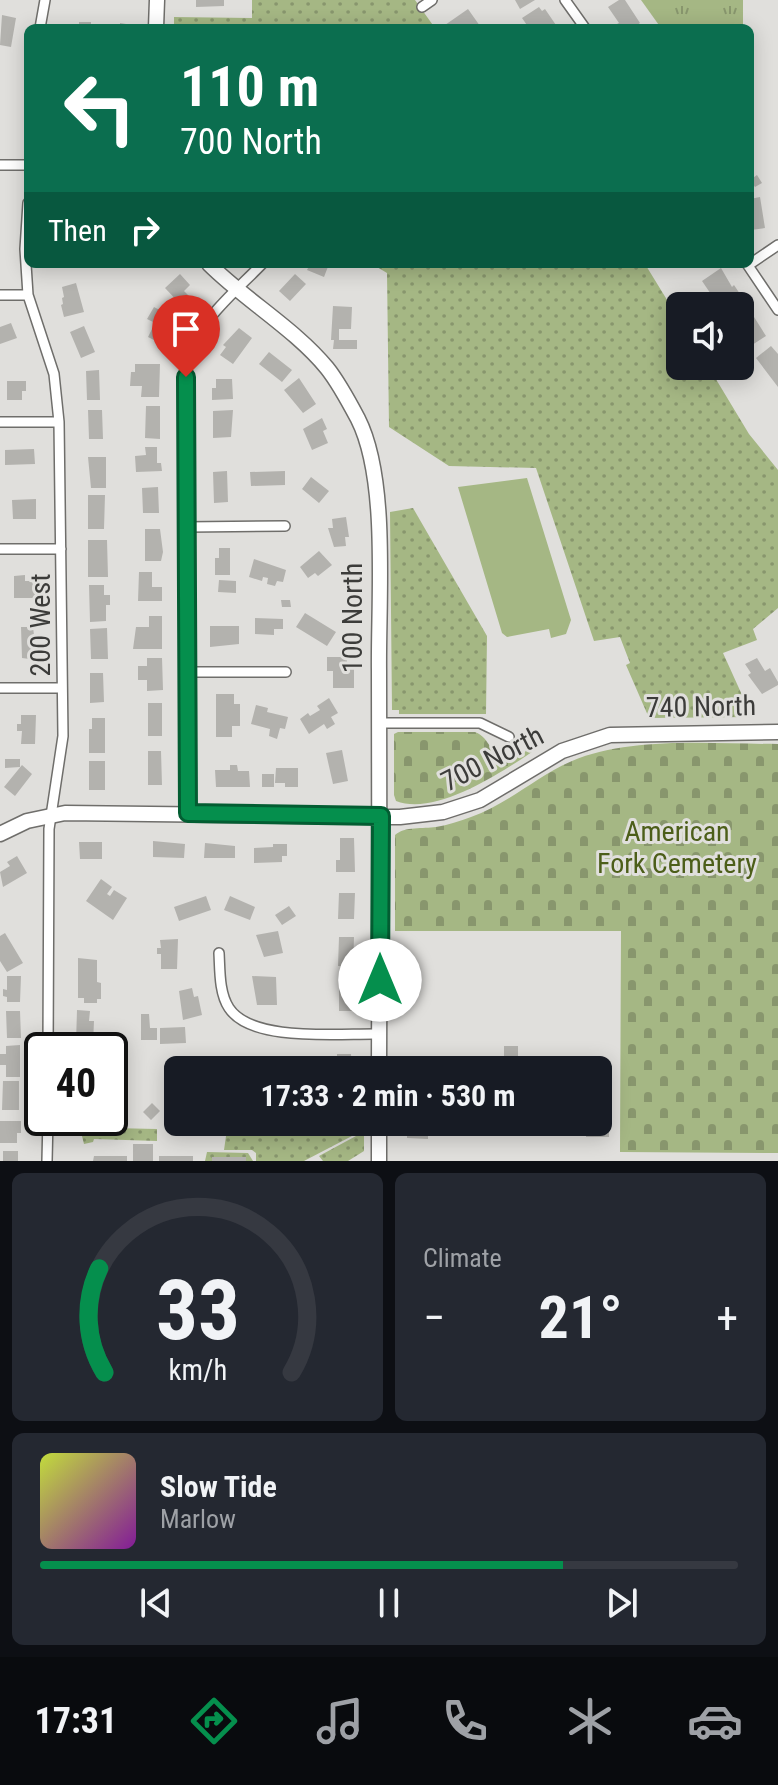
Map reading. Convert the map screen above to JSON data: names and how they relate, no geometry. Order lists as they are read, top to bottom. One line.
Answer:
{"streets":{"street":["100 North","200 West","740 North","700 North"]},"crossings":[["100 North","700 North"],["200 West","700 North"],["740 North","700 North"]],"parks":["American Fork Cemetery"],"page":{"turn":["110 m","700 North"],"then":"Then","limit":"40","trip":"17:33 · 2 min · 530 m","tile":"Climate","heat":["−","21°","+"],"song":["Slow Tide","Marlow"],"tabs":"17:31","gauge":["33","km/h"]}}
